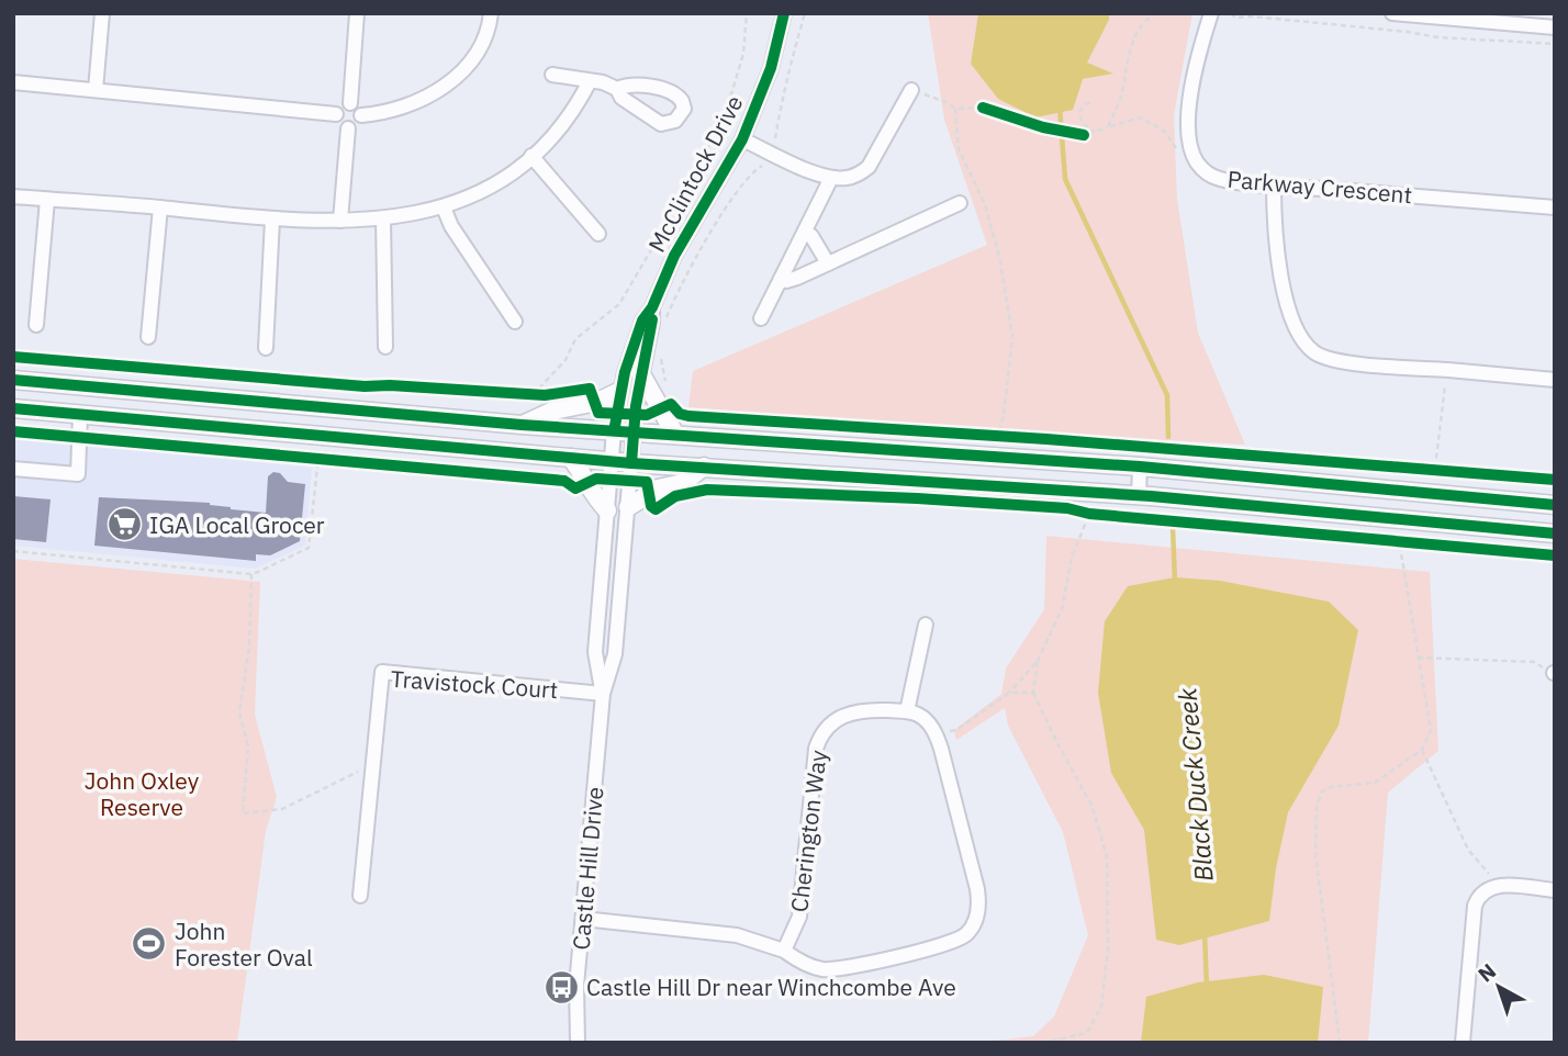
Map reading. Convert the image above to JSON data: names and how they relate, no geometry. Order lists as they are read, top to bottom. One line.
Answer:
{"streets":{"street":["McClintock Drive","Parkway Crescent","Travistock Court","Cherington Way","Castle Hill Drive"]},"crossings":[["McClintock Drive","Castle Hill Drive"],["Travistock Court","Castle Hill Drive"]],"water":["Black Duck Creek"],"parks":["John Oxley Reserve"],"places":{"supermarket":["IGA Local Grocer"],"sports":["John Forester Oval"],"bus stop":["Castle Hill Dr near Winchcombe Ave"]},"north":"top left"}
